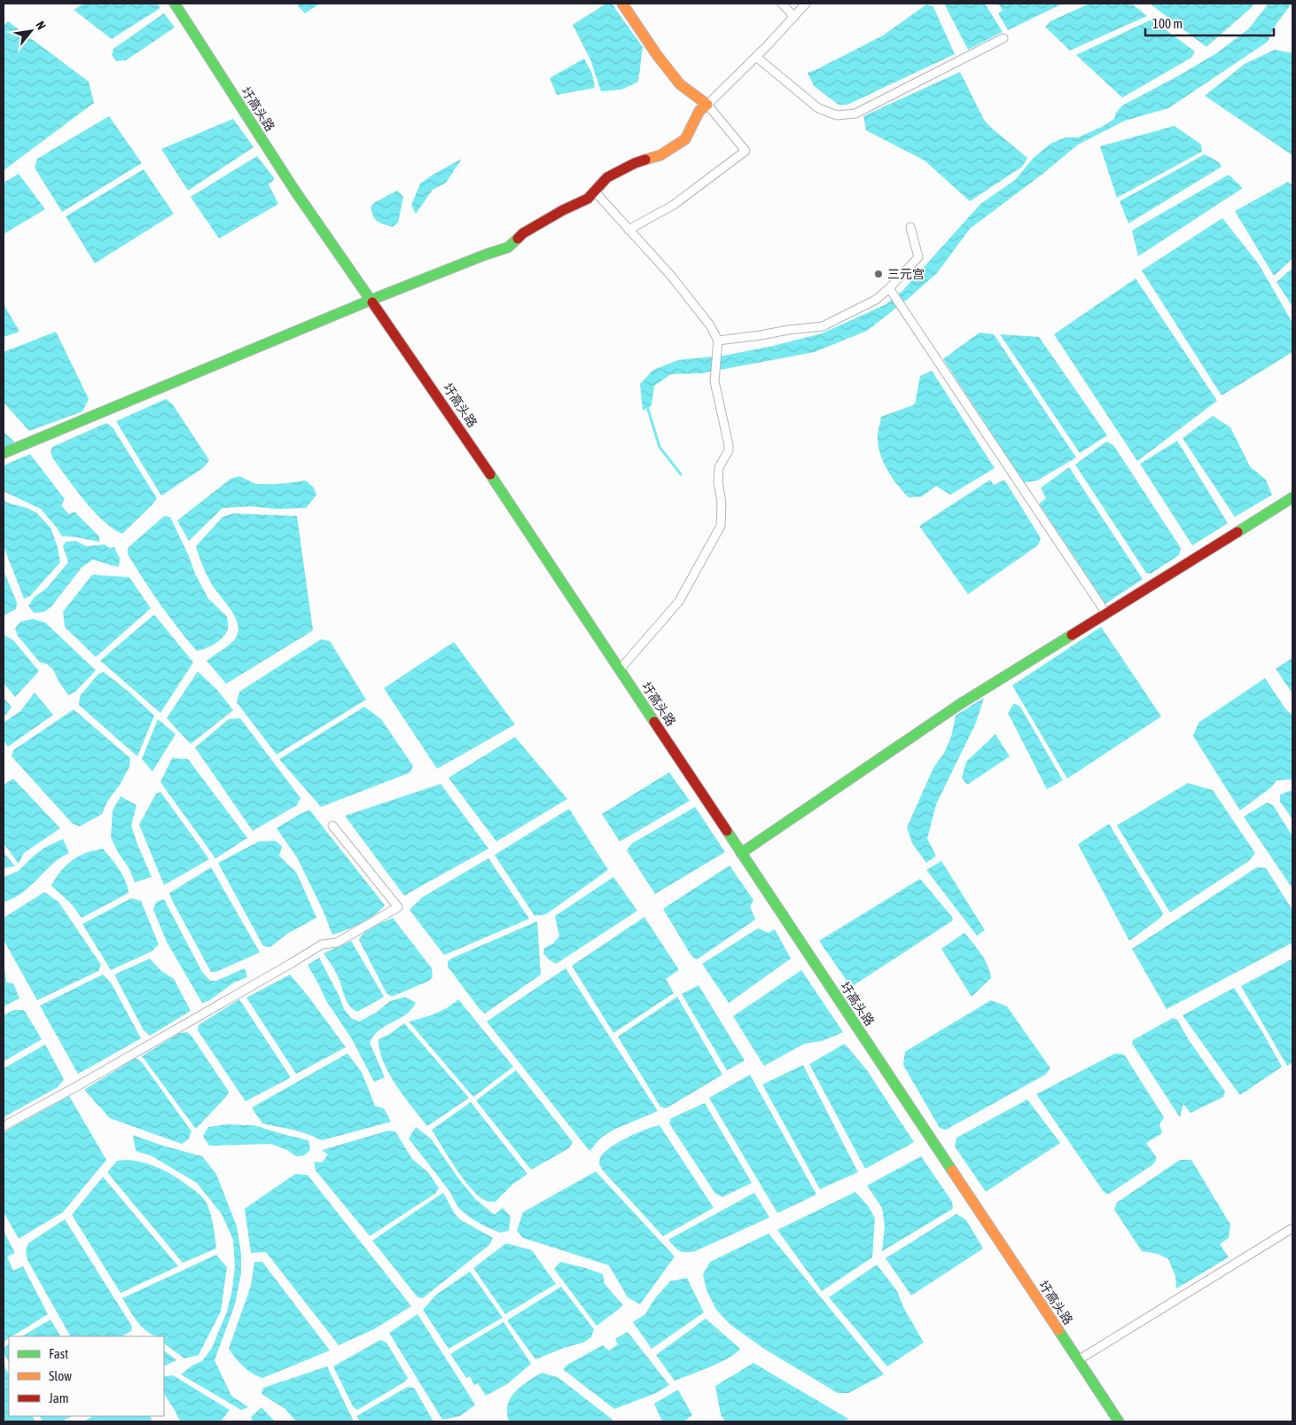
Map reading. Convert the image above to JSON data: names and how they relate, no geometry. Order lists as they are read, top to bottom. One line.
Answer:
{"streets":{"street":["圩高头路"]},"places":["三元宫"],"legend":["Fast","Slow","Jam"],"scale_bar":"100 m","north":"top right"}
